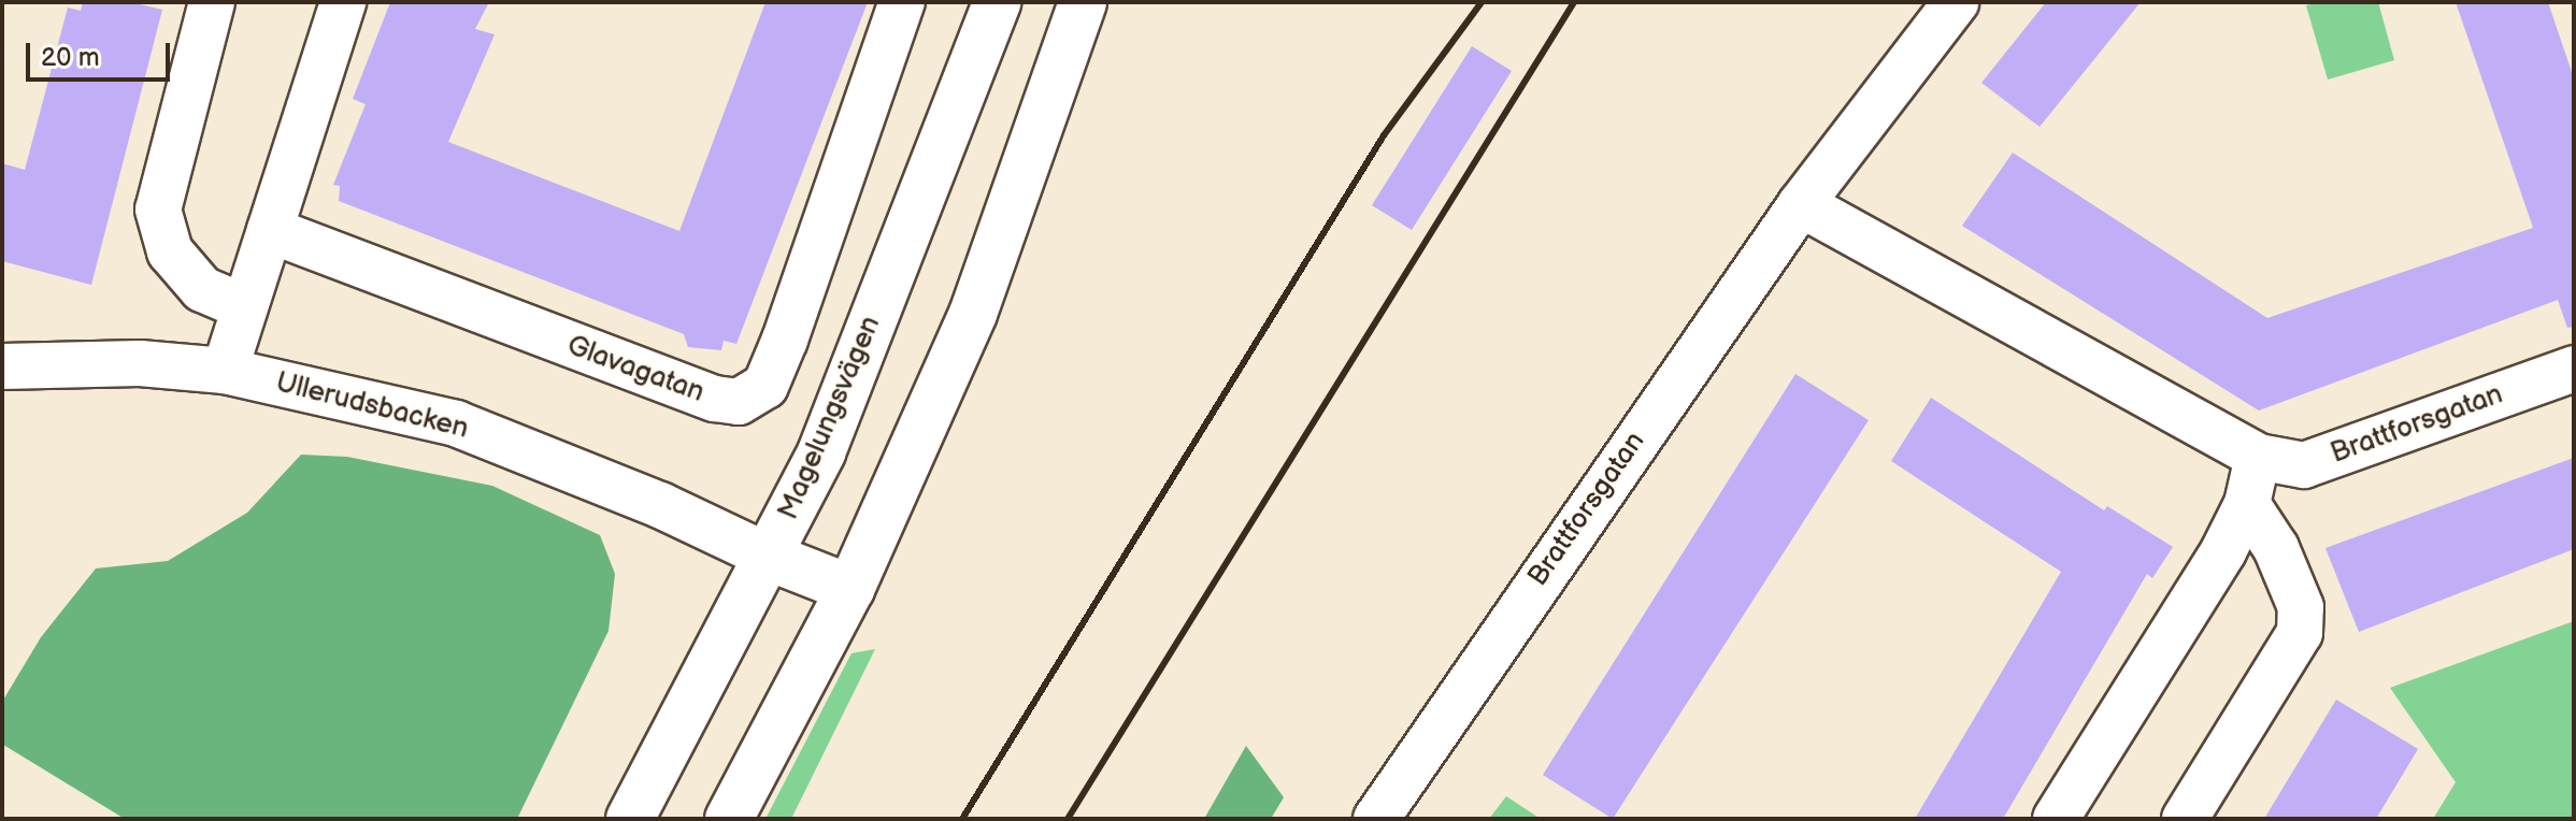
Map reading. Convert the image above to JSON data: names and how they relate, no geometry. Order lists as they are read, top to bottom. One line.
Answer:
{"streets":{"main road":["Magelungsvägen"],"street":["Glavagatan","Ullerudsbacken","Brattforsgatan"]},"crossings":[["Ullerudsbacken","Magelungsvägen"]],"scale_bar":"20 m"}
